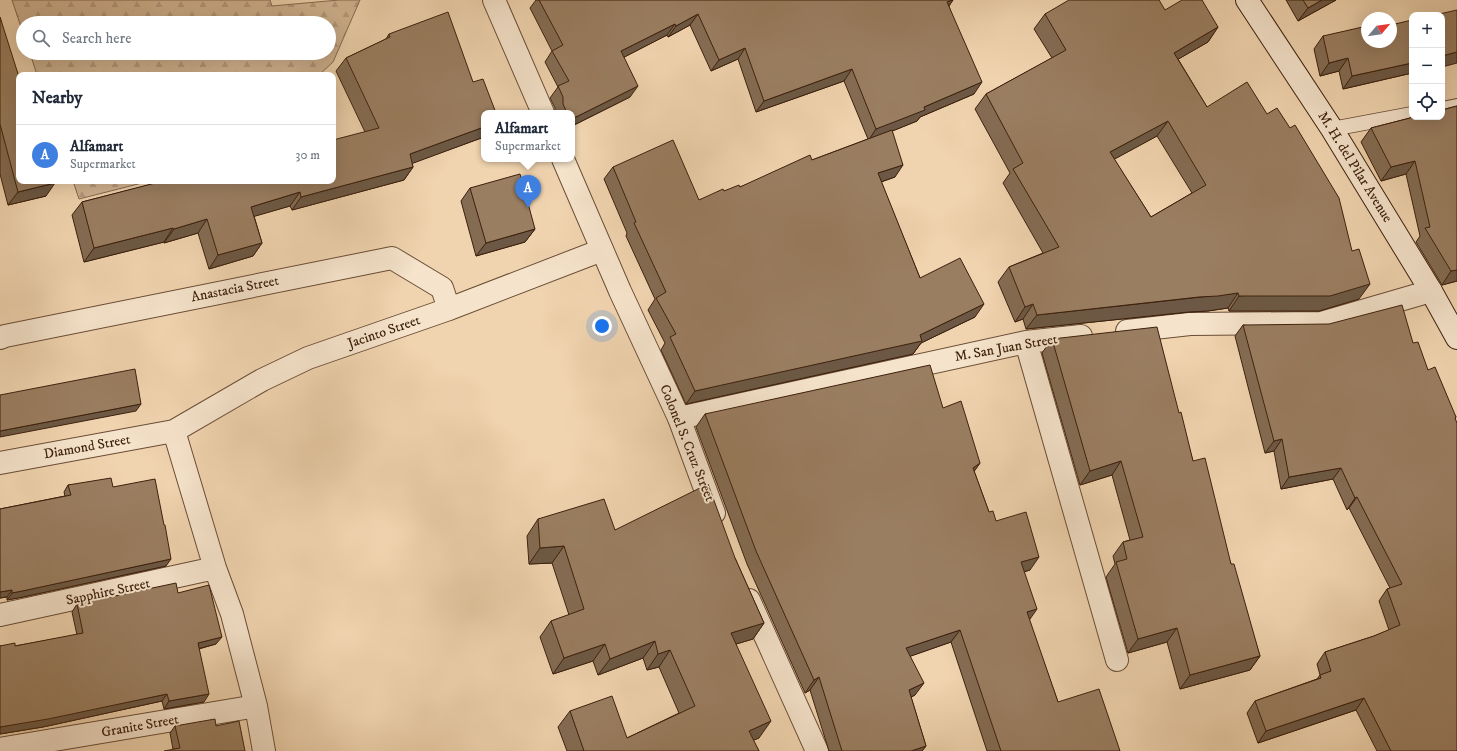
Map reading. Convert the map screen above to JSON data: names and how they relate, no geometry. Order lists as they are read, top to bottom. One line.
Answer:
{"streets":{"street":["M. H. del Pilar Avenue","Anastacia Street","Jacinto Street","M. San Juan Street","Colonel S. Cruz Street","Diamond Street","Sapphire Street","Granite Street"]},"crossings":[["M. H. del Pilar Avenue","M. San Juan Street"],["Anastacia Street","Jacinto Street"],["Jacinto Street","Colonel S. Cruz Street"],["Jacinto Street","Diamond Street"],["M. San Juan Street","Colonel S. Cruz Street"]],"north":"top right","page":{"map_buttons":["+","−"],"search":"Search here","heading":"Nearby","popup":["Alfamart","Supermarket"],"list":[{"mark":"A","name":"Alfamart","note":"Supermarket","value":"30 m"}],"pins":"A"}}
